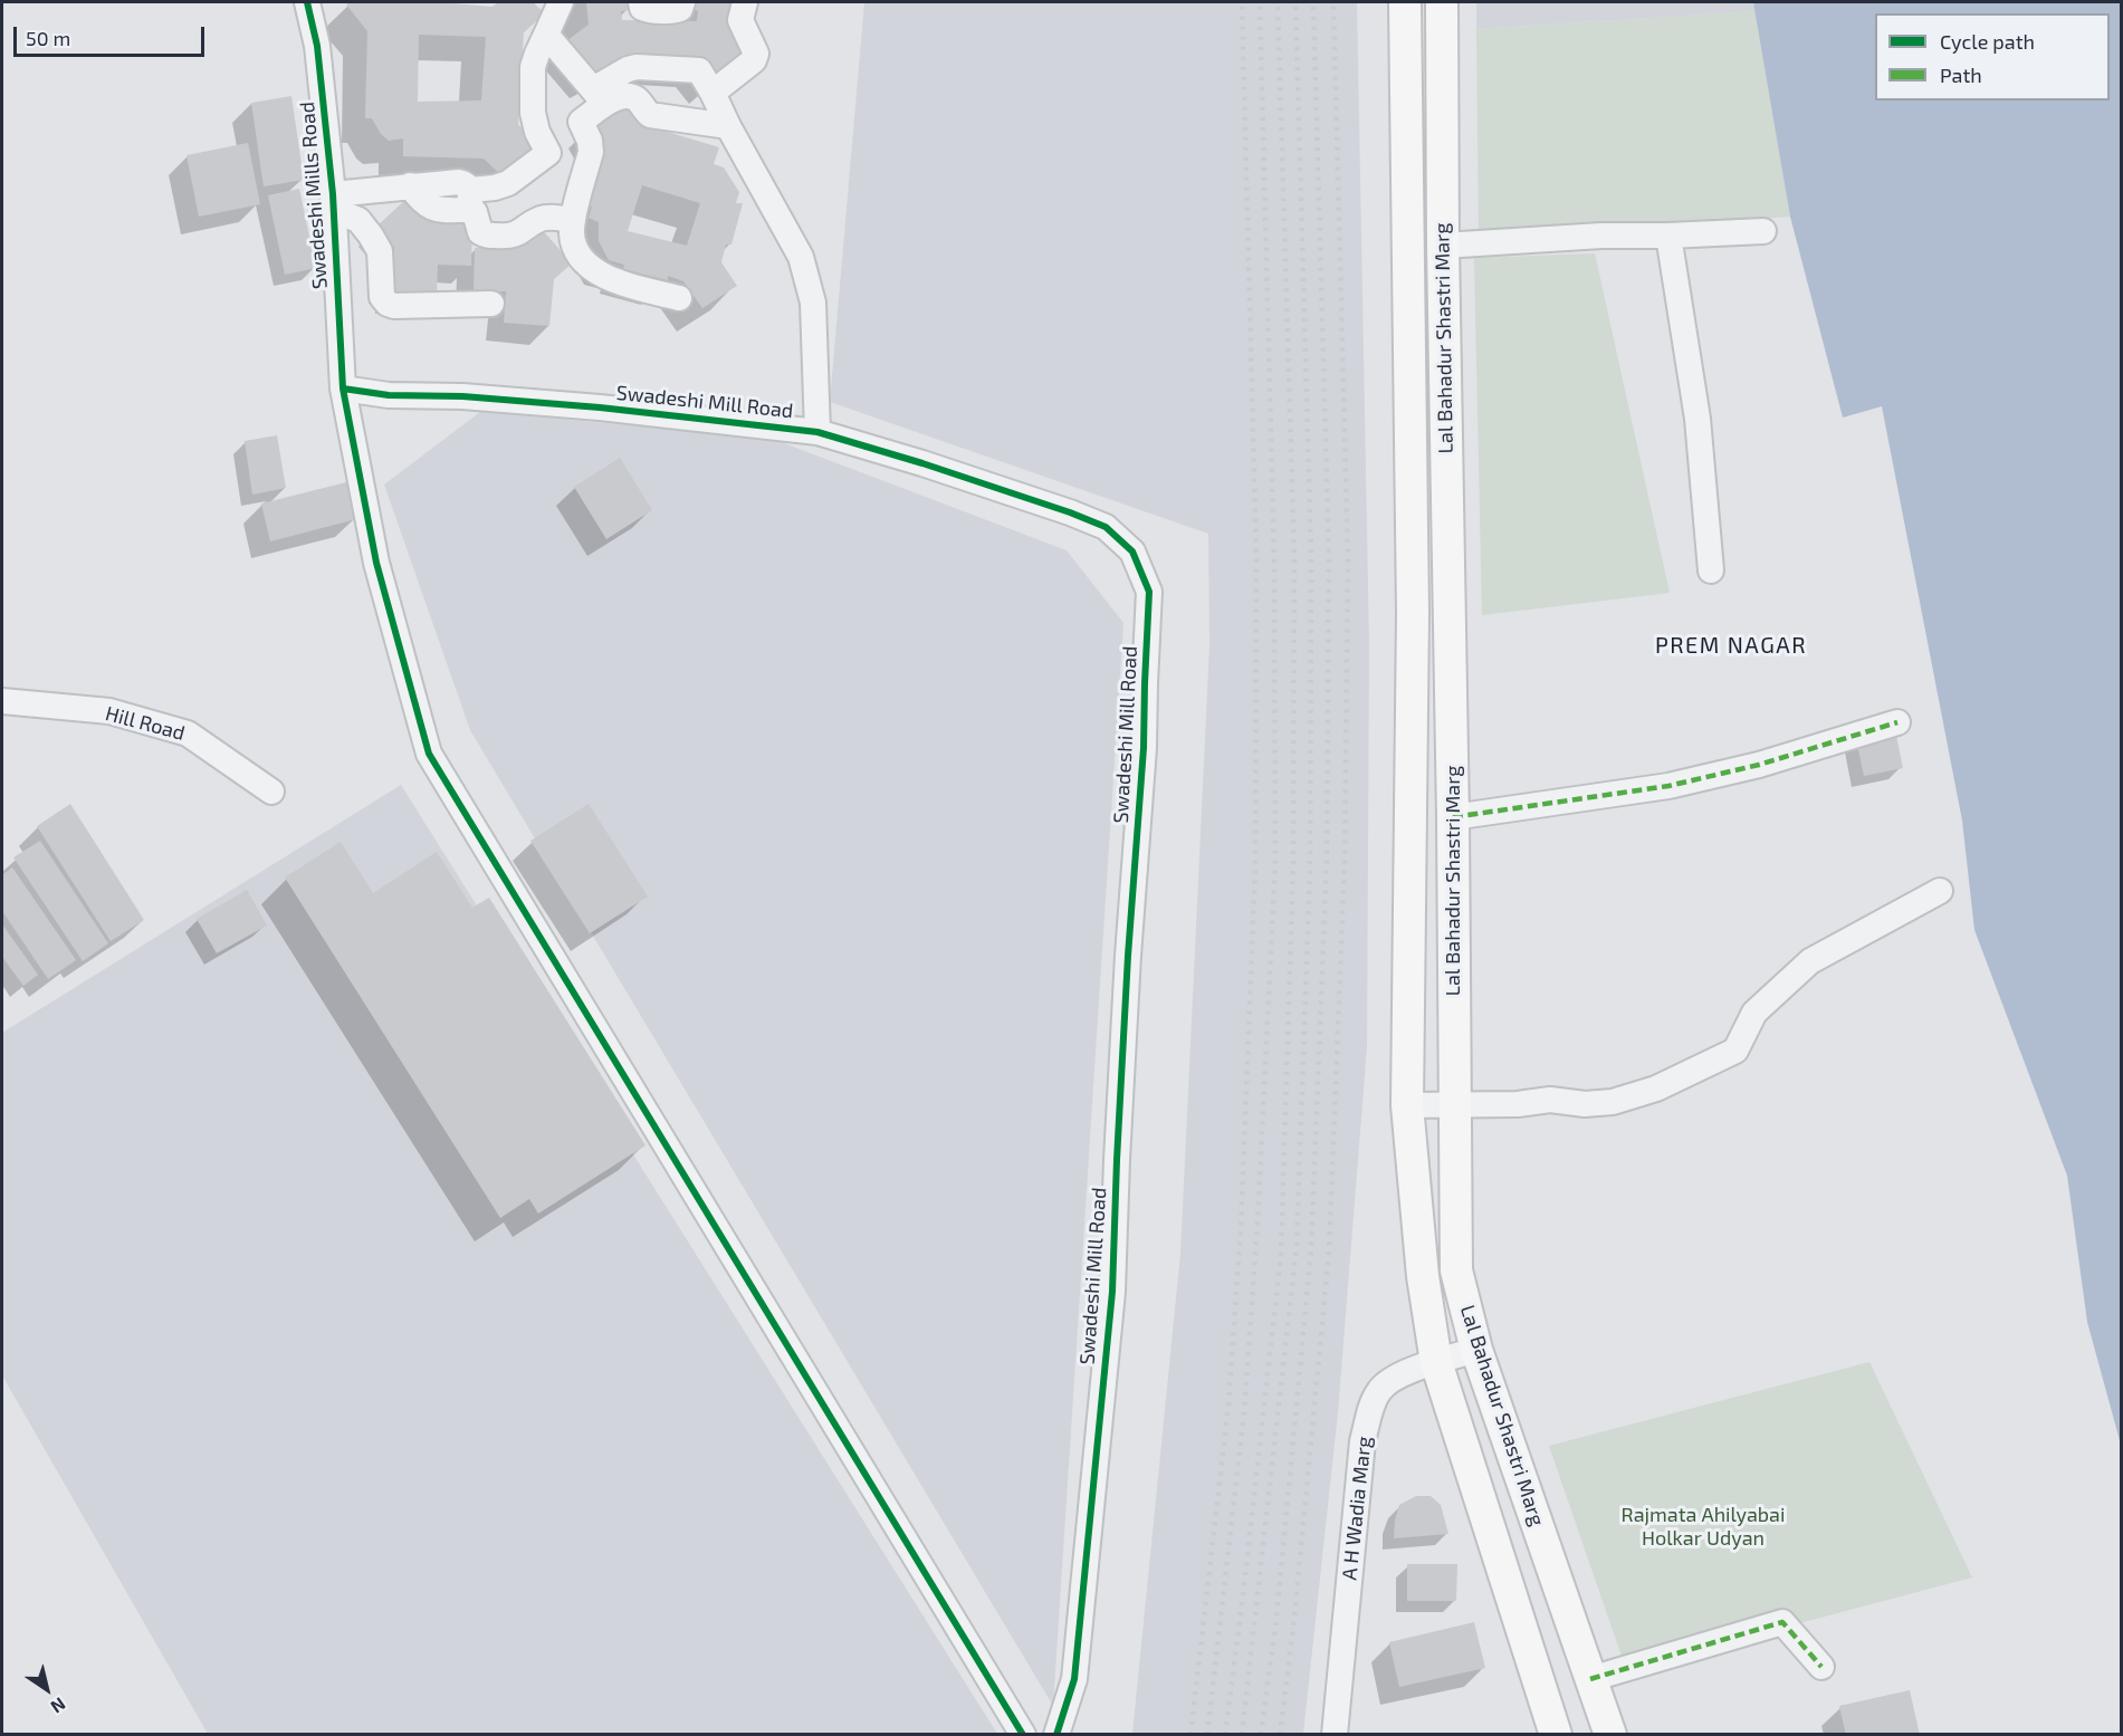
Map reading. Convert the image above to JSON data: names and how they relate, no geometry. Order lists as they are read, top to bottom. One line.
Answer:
{"streets":{"main road":["Lal Bahadur Shastri Marg"],"street":["Swadeshi Mills Road","Swadeshi Mill Road","Hill Road","A H Wadia Marg"]},"crossings":[["Swadeshi Mills Road","Swadeshi Mill Road"],["Lal Bahadur Shastri Marg","A H Wadia Marg"]],"districts":["PREM NAGAR"],"parks":["Rajmata Ahilyabai Holkar Udyan"],"legend":["Cycle path","Path"],"scale_bar":"50 m","north":"bottom right"}
